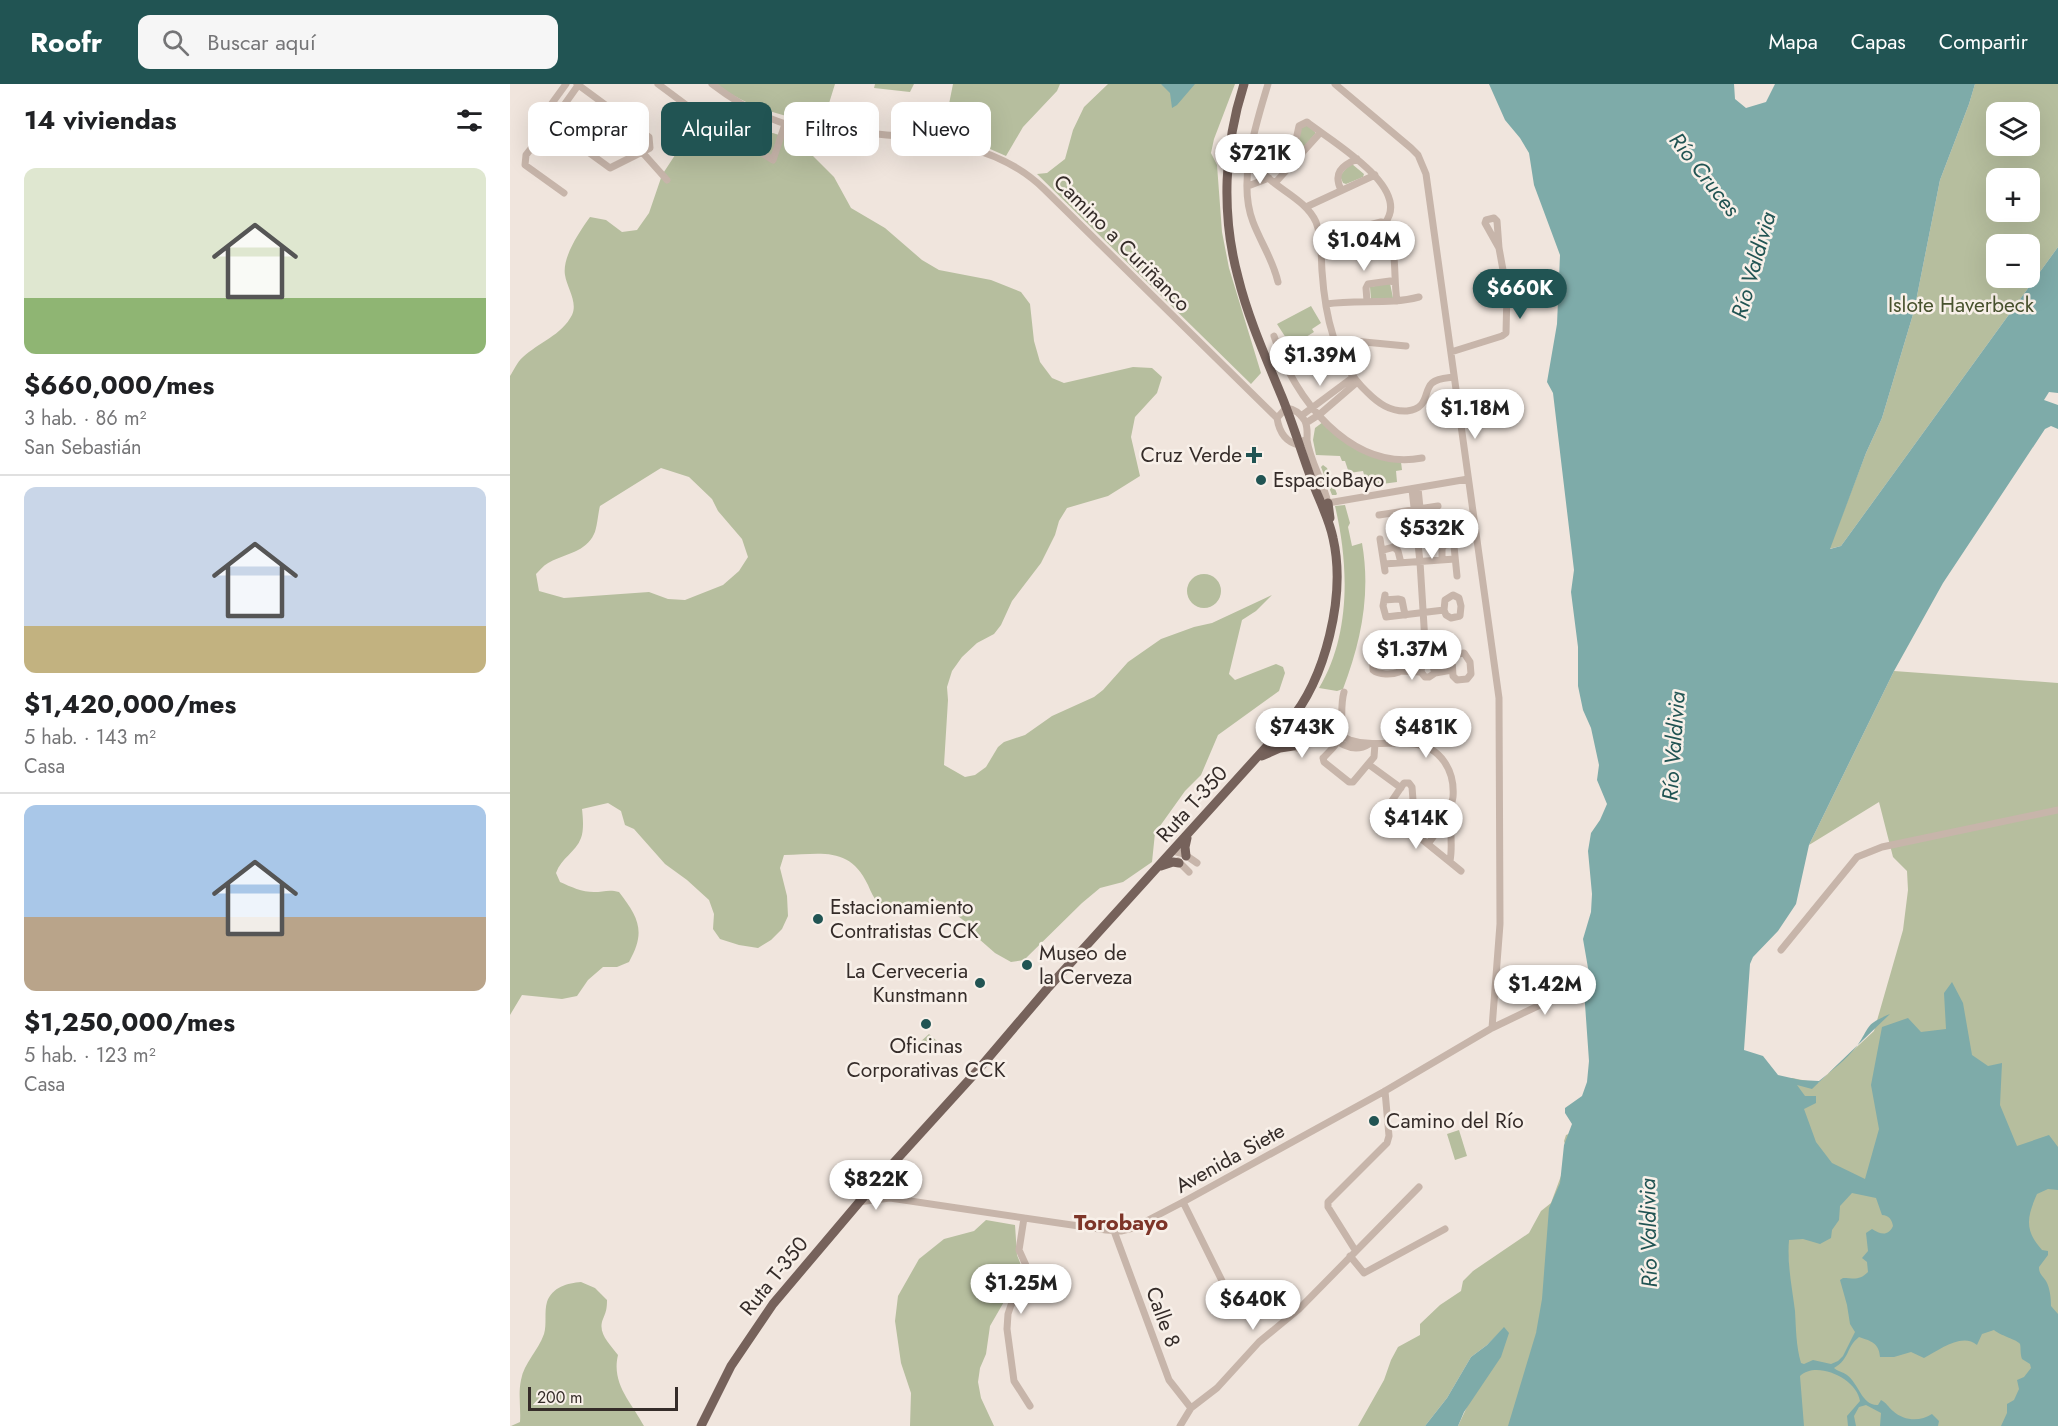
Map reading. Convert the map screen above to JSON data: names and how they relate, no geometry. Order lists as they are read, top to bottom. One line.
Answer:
{"streets":{"main road":["Ruta T-350"],"street":["Camino a Curiñanco","Avenida Siete","Calle 8"]},"crossings":[["Camino a Curiñanco","Ruta T-350"],["Ruta T-350","Avenida Siete"],["Avenida Siete","Calle 8"]],"districts":["Torobayo"],"water":["Río Cruces","Río Valdivia"],"parks":["Islote Haverbeck"],"places":{"health":["Cruz Verde"],"other":["EspacioBayo","Estacionamiento Contratistas CCK","Museo de la Cerveza","La Cerveceria Kunstmann","Oficinas Corporativas CCK","Camino del Río"]},"scale_bar":"200 m","page":{"header":"Roofr","search":"Buscar aquí","nav":["Mapa","Capas","Compartir"],"heading":"14 viviendas","map_buttons":["+","−"],"chip":["Comprar","Alquilar","Filtros","Nuevo"],"price":["$721K","$1.04M","$660K","$1.39M","$1.18M","$532K","$1.37M","$743K","$481K","$414K","$1.42M","$822K","$1.25M","$640K"],"list":[{"name":"$660,000/mes","note":"3 hab. · 86 m² · San Sebastián"},{"name":"$1,420,000/mes","note":"5 hab. · 143 m² · Casa"},{"name":"$1,250,000/mes","note":"5 hab. · 123 m² · Casa"}],"scale":"200 m"}}
